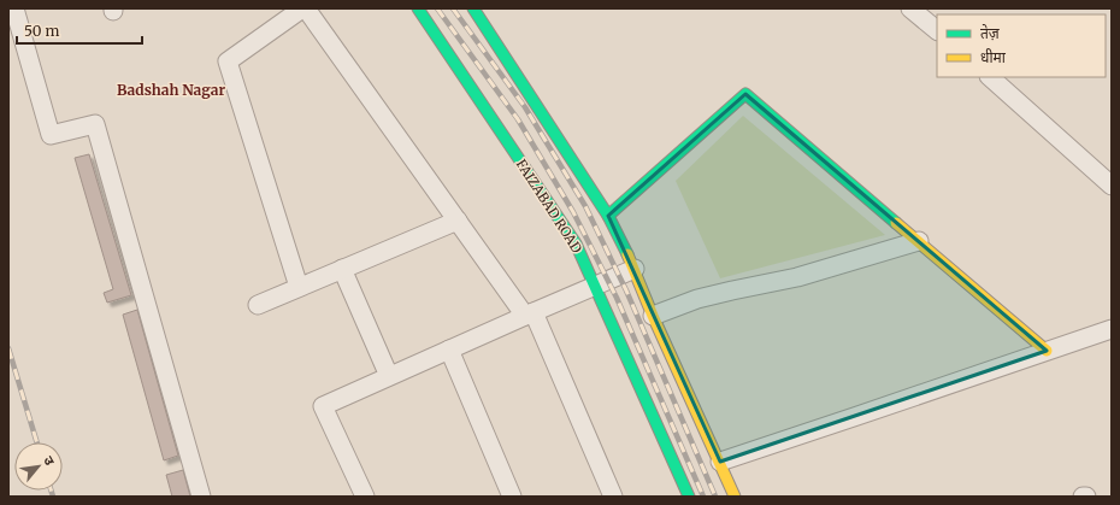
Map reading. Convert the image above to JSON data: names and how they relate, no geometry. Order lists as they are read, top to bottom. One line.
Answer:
{"streets":{"main road":["FAIZABAD ROAD"]},"districts":["Badshah Nagar"],"legend":["तेज़","धीमा"],"scale_bar":"50 m","north":"top right"}
